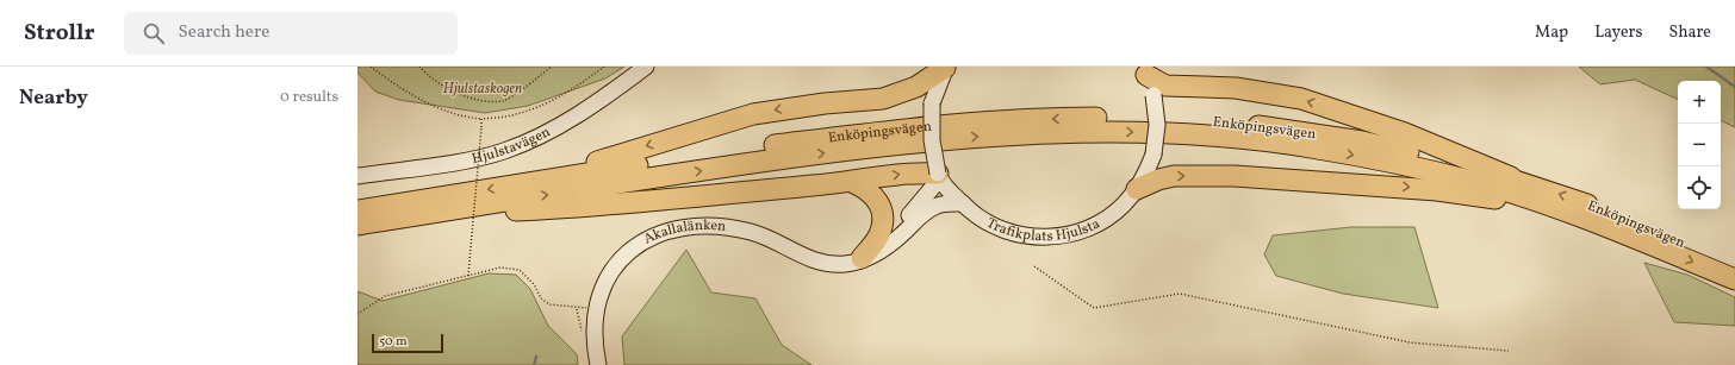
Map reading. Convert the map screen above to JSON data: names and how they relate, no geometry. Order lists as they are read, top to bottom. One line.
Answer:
{"streets":{"highway":["Enköpingsvägen"],"main road":["Hjulstavägen","Trafikplats Hjulsta","Akallalänken"]},"crossings":[["Trafikplats Hjulsta","Akallalänken"]],"parks":["Hjulstaskogen"],"scale_bar":"50 m","page":{"header":"Strollr","search":"Search here","nav":["Map","Layers","Share"],"heading":["Nearby","0 results"],"map_buttons":["+","−"],"scale":"50 m"}}
